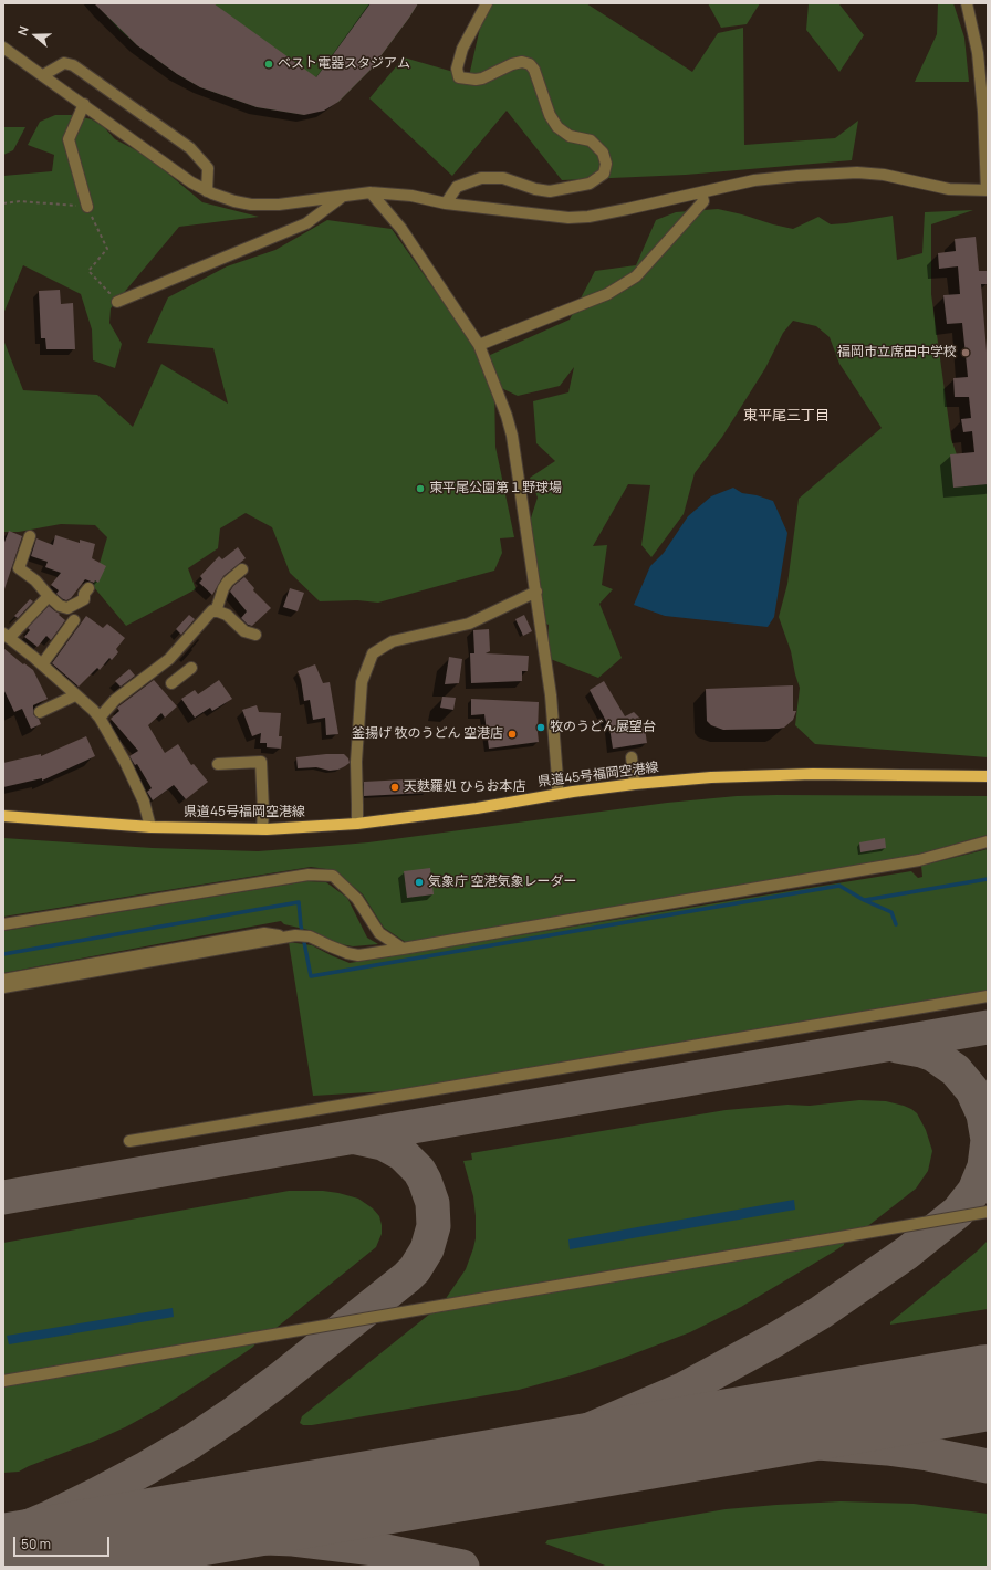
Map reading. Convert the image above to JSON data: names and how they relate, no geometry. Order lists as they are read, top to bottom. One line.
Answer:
{"streets":{"main road":["県道45号福岡空港線"]},"districts":["東平尾三丁目"],"places":["ベスト電器スタジアム","福岡市立席田中学校","東平尾公園第１野球場","牧のうどん展望台","釜揚げ 牧のうどん 空港店","天麩羅処 ひらお本店","気象庁 空港気象レーダー"],"scale_bar":"50 m","north":"left"}
